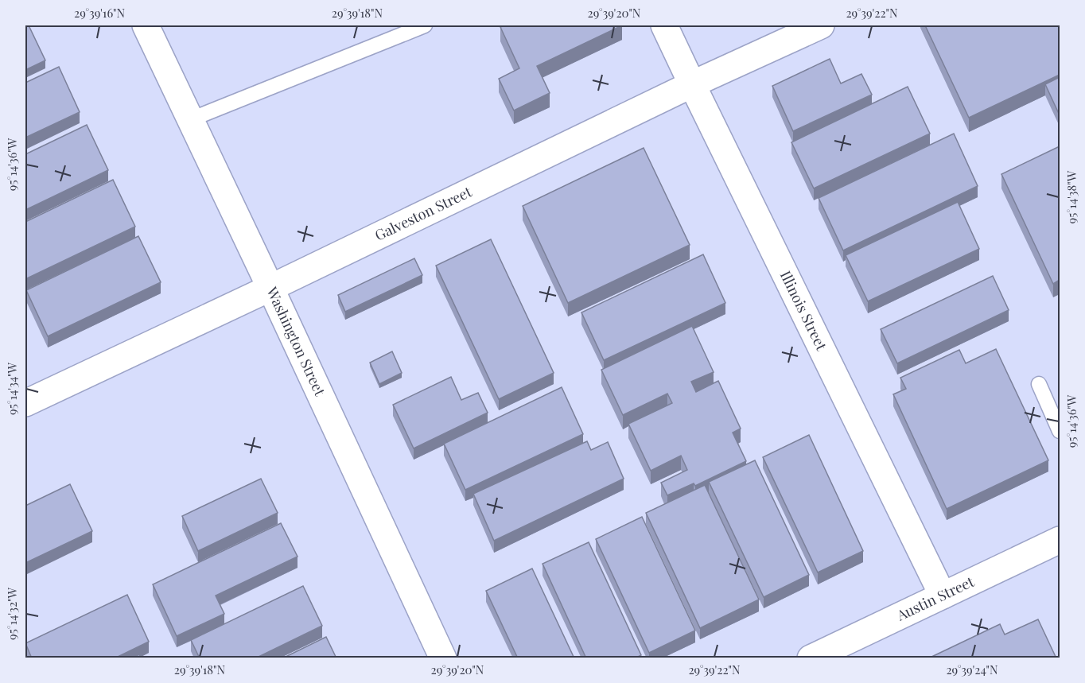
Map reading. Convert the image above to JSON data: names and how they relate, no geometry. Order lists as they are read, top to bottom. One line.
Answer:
{"streets":{"street":["Galveston Street","Illinois Street","Washington Street","Austin Street"]},"crossings":[["Galveston Street","Illinois Street"],["Galveston Street","Washington Street"],["Illinois Street","Austin Street"]],"coordinates":["29°39'16\"N","29°39'18\"N","29°39'20\"N","29°39'22\"N","95°14'36\"W","95°14'38\"W","95°14'34\"W","95°14'32\"W","29°39'24\"N"]}
